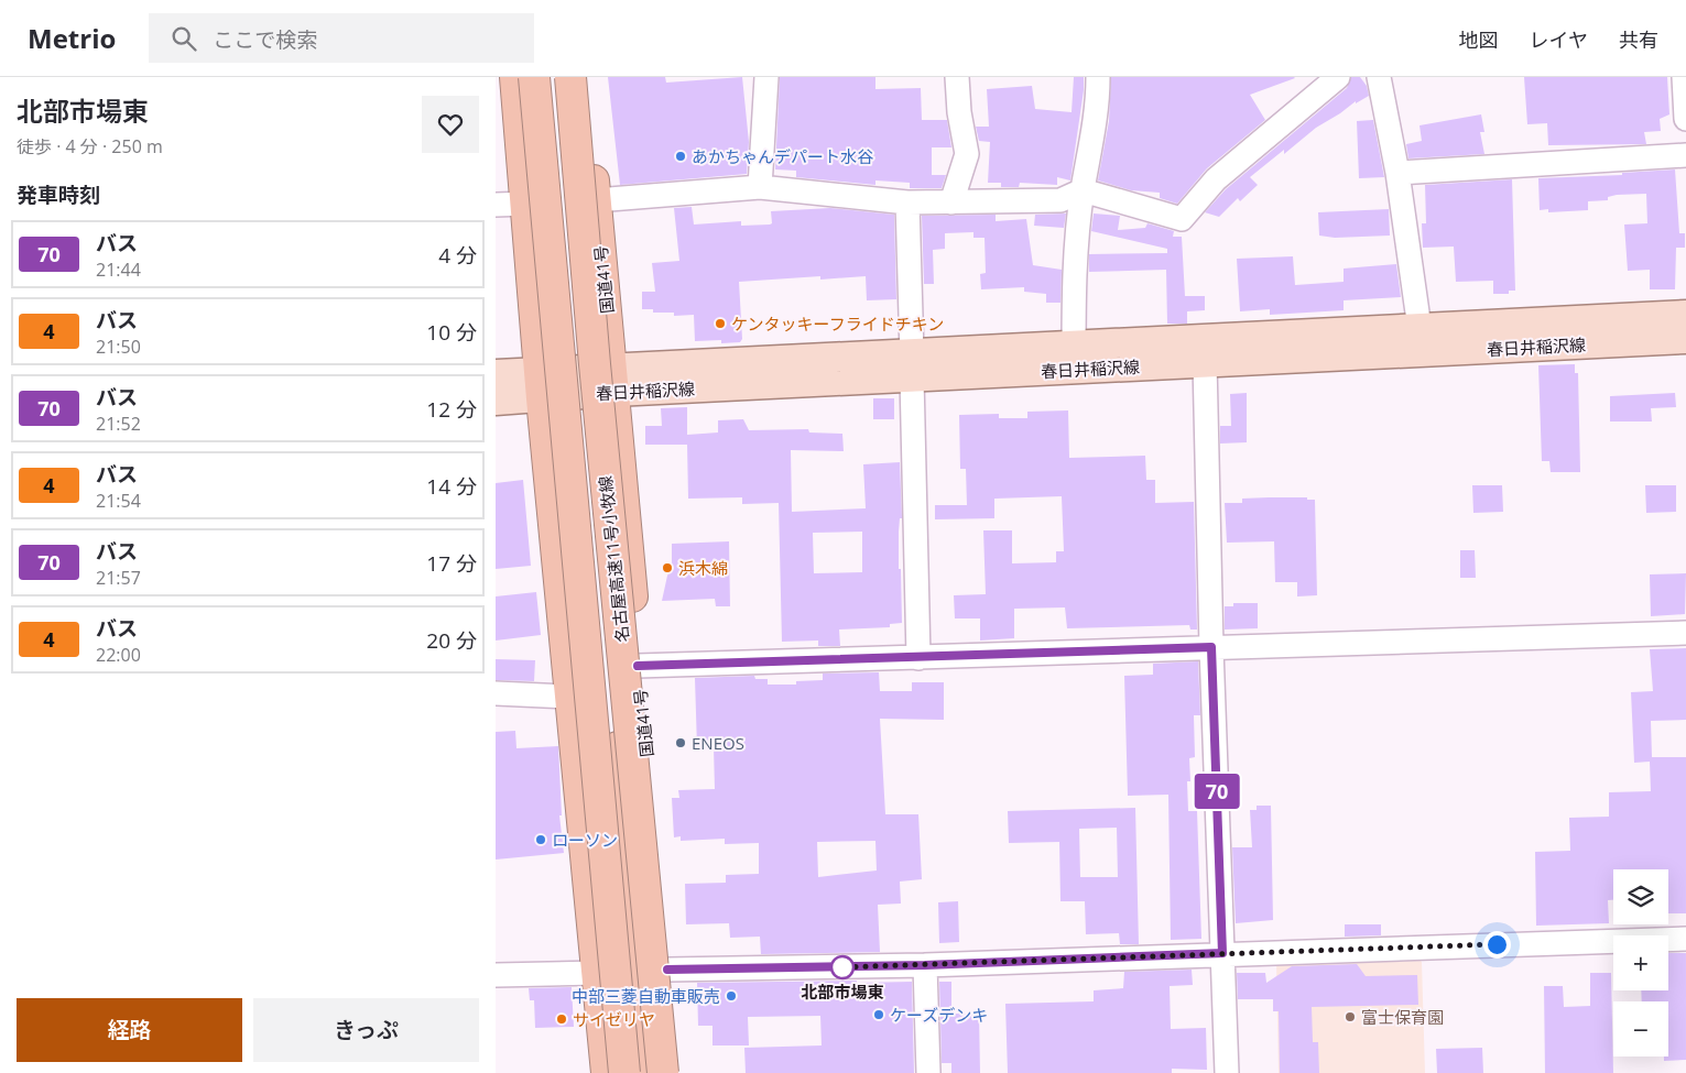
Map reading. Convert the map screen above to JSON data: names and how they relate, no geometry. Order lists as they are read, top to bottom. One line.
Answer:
{"streets":{"highway":["国道41号","名古屋高速11号小牧線"],"main road":["春日井稲沢線"]},"crossings":[["国道41号","春日井稲沢線"]],"places":["あかちゃんデパート水谷","ケンタッキーフライドチキン","浜木綿","ENEOS","ローソン","北部市場東","中部三菱自動車販売","ケーズデンキ","富士保育園","サイゼリヤ"],"lines":["bus line 70"],"page":{"header":"Metrio","search":"ここで検索","nav":["地図","レイヤ","共有"],"heading":[["北部市場東","徒歩 · 4 分 · 250 m"],"発車時刻"],"on_map":"70","list":[{"mark":"70","name":"バス","note":"21:44","value":"4 分"},{"mark":"4","name":"バス","note":"21:50","value":"10 分"},{"mark":"70","name":"バス","note":"21:52","value":"12 分"},{"mark":"4","name":"バス","note":"21:54","value":"14 分"},{"mark":"70","name":"バス","note":"21:57","value":"17 分"},{"mark":"4","name":"バス","note":"22:00","value":"20 分"}],"map_buttons":["+","−"],"buttons":["経路","きっぷ"]}}
